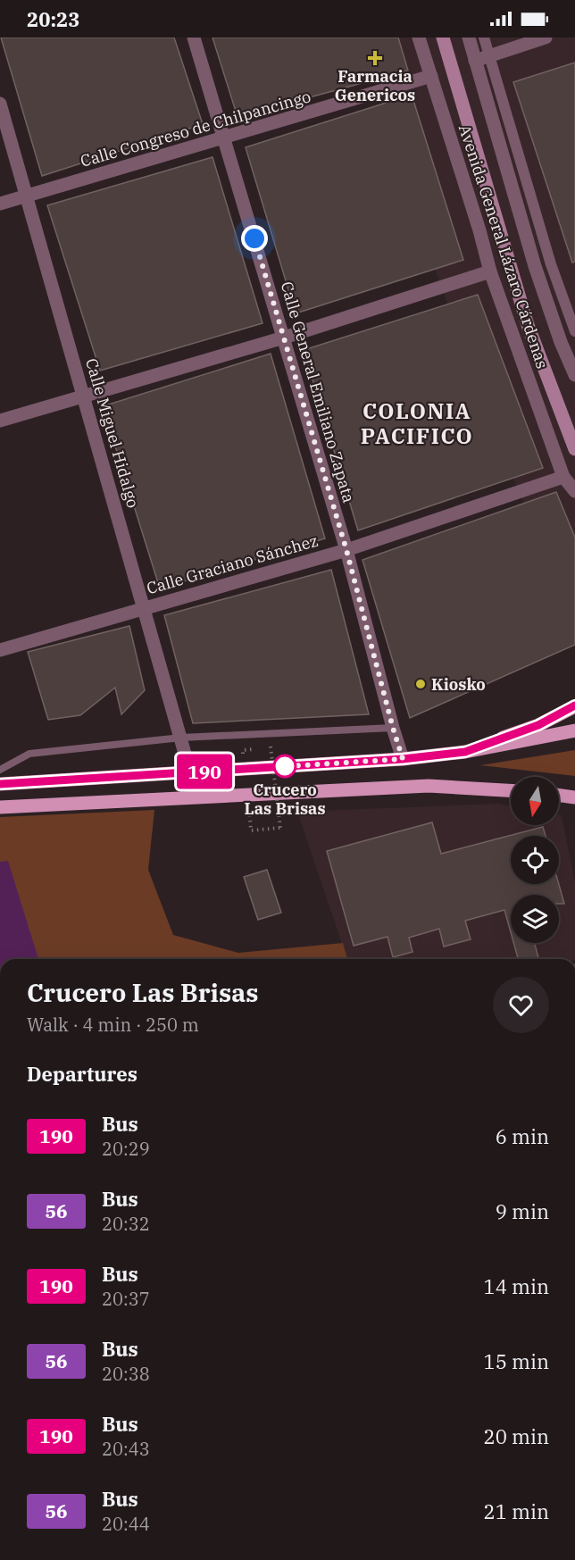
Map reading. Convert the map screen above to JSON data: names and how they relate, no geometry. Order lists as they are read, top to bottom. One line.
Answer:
{"streets":{"main road":["Avenida General Lázaro Cárdenas"],"street":["Calle Congreso de Chilpancingo","Calle General Emiliano Zapata","Calle Miguel Hidalgo","Calle Graciano Sánchez"]},"crossings":[["Calle Congreso de Chilpancingo","Avenida General Lázaro Cárdenas"],["Calle Congreso de Chilpancingo","Calle General Emiliano Zapata"],["Calle Congreso de Chilpancingo","Calle Miguel Hidalgo"],["Avenida General Lázaro Cárdenas","Calle Graciano Sánchez"],["Calle General Emiliano Zapata","Calle Graciano Sánchez"],["Calle Miguel Hidalgo","Calle Graciano Sánchez"]],"districts":["COLONIA PACIFICO"],"places":{"health":["Farmacia Genericos"],"other":["Kiosko","Crucero Las Brisas"]},"lines":["bus line 190"],"north":"bottom","page":{"status":"20:23","on_map":"190","heading":[["Crucero Las Brisas","Walk · 4 min · 250 m"],"Departures"],"list":[{"mark":"190","name":"Bus","note":"20:29","value":"6 min"},{"mark":"56","name":"Bus","note":"20:32","value":"9 min"},{"mark":"190","name":"Bus","note":"20:37","value":"14 min"},{"mark":"56","name":"Bus","note":"20:38","value":"15 min"},{"mark":"190","name":"Bus","note":"20:43","value":"20 min"},{"mark":"56","name":"Bus","note":"20:44","value":"21 min"}]}}
